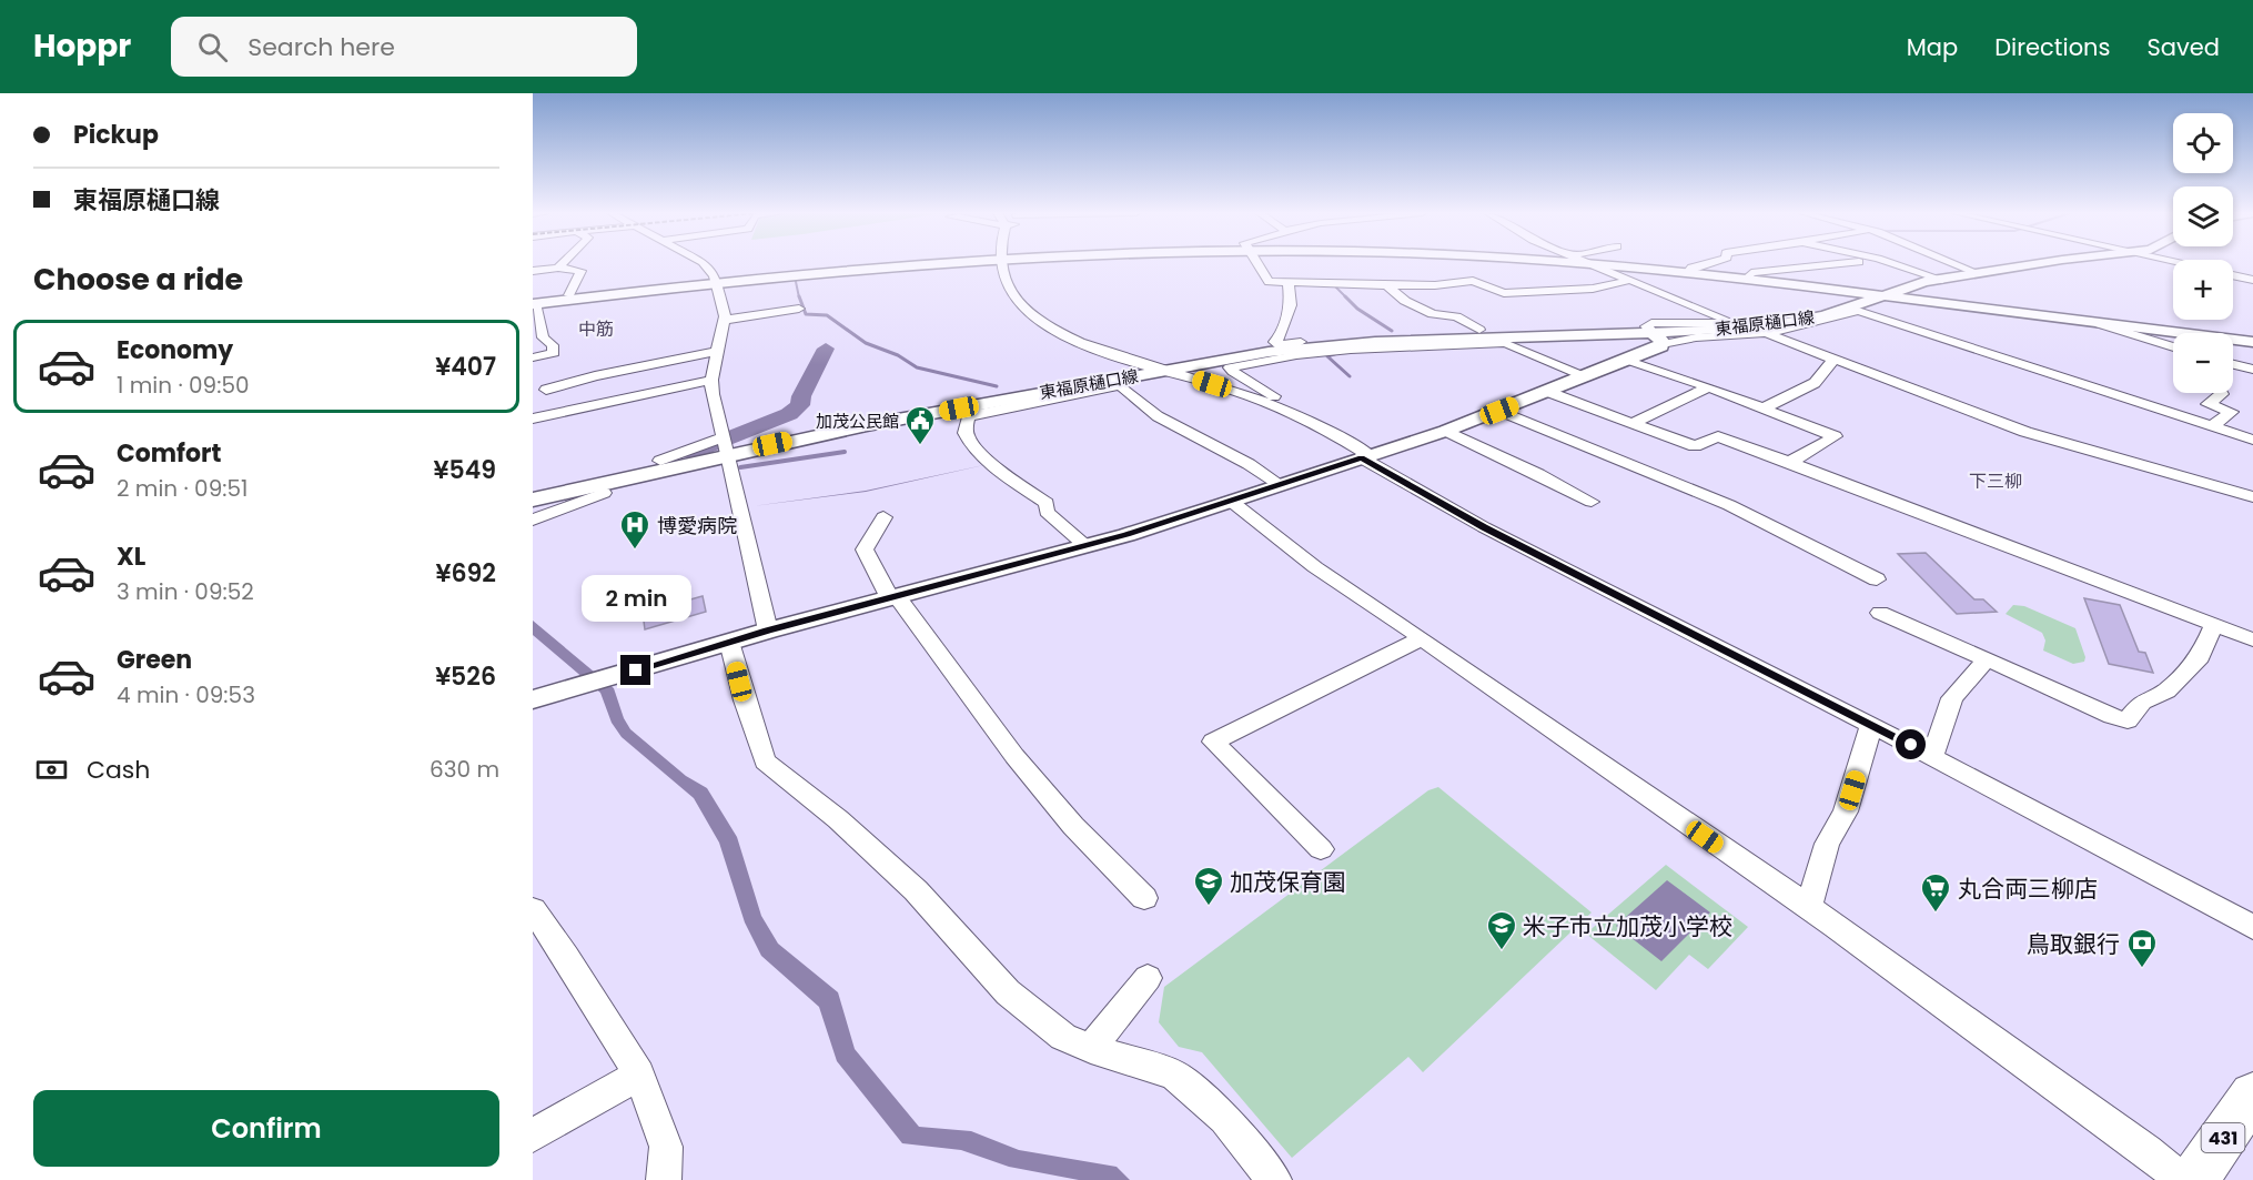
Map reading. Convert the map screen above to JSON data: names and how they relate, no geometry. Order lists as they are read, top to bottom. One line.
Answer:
{"streets":{"highway":["431"],"main road":["東福原樋口線"]},"districts":["中筋","下三柳"],"places":{"public building":["加茂公民館"],"hospital":["博愛病院"],"school or university":["加茂保育園","米子市立加茂小学校"],"supermarket":["丸合両三柳店"],"bank":["鳥取銀行"]},"page":{"header":"Hoppr","search":"Search here","nav":["Map","Directions","Saved"],"banner":["Pickup","東福原樋口線"],"map_buttons":["+","−"],"heading":"Choose a ride","list":[{"name":"Economy","note":"1 min · 09:50","value":"¥407"},{"name":"Comfort","note":"2 min · 09:51","value":"¥549"},{"name":"XL","note":"3 min · 09:52","value":"¥692"},{"name":"Green","note":"4 min · 09:53","value":"¥526"}],"bubble":"2 min","pay":["Cash","630 m"],"buttons":"Confirm"}}
